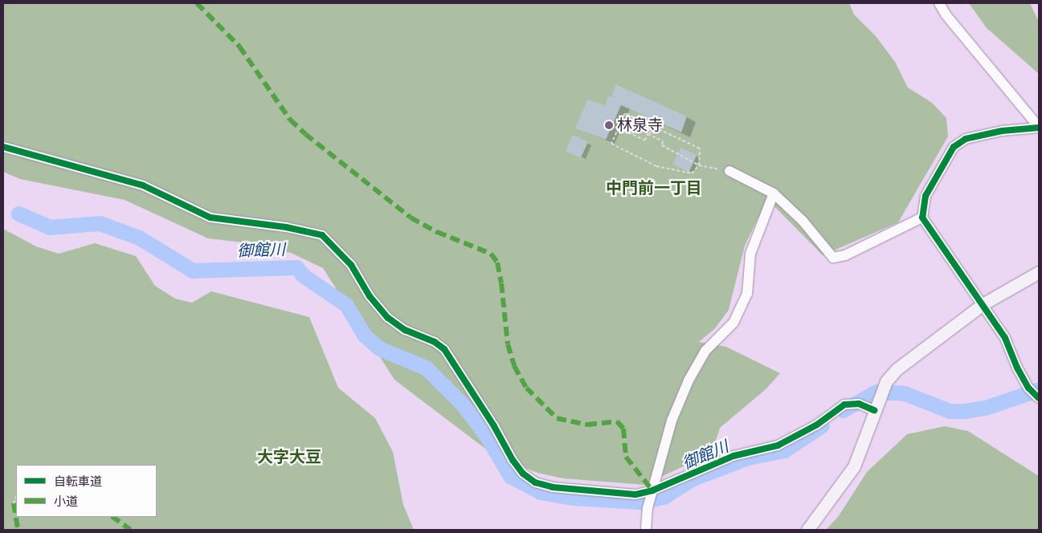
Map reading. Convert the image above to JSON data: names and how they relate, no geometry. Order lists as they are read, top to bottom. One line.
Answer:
{"districts":["中門前一丁目","大字大豆"],"water":["御館川"],"places":["林泉寺"],"legend":["自転車道","小道"]}
